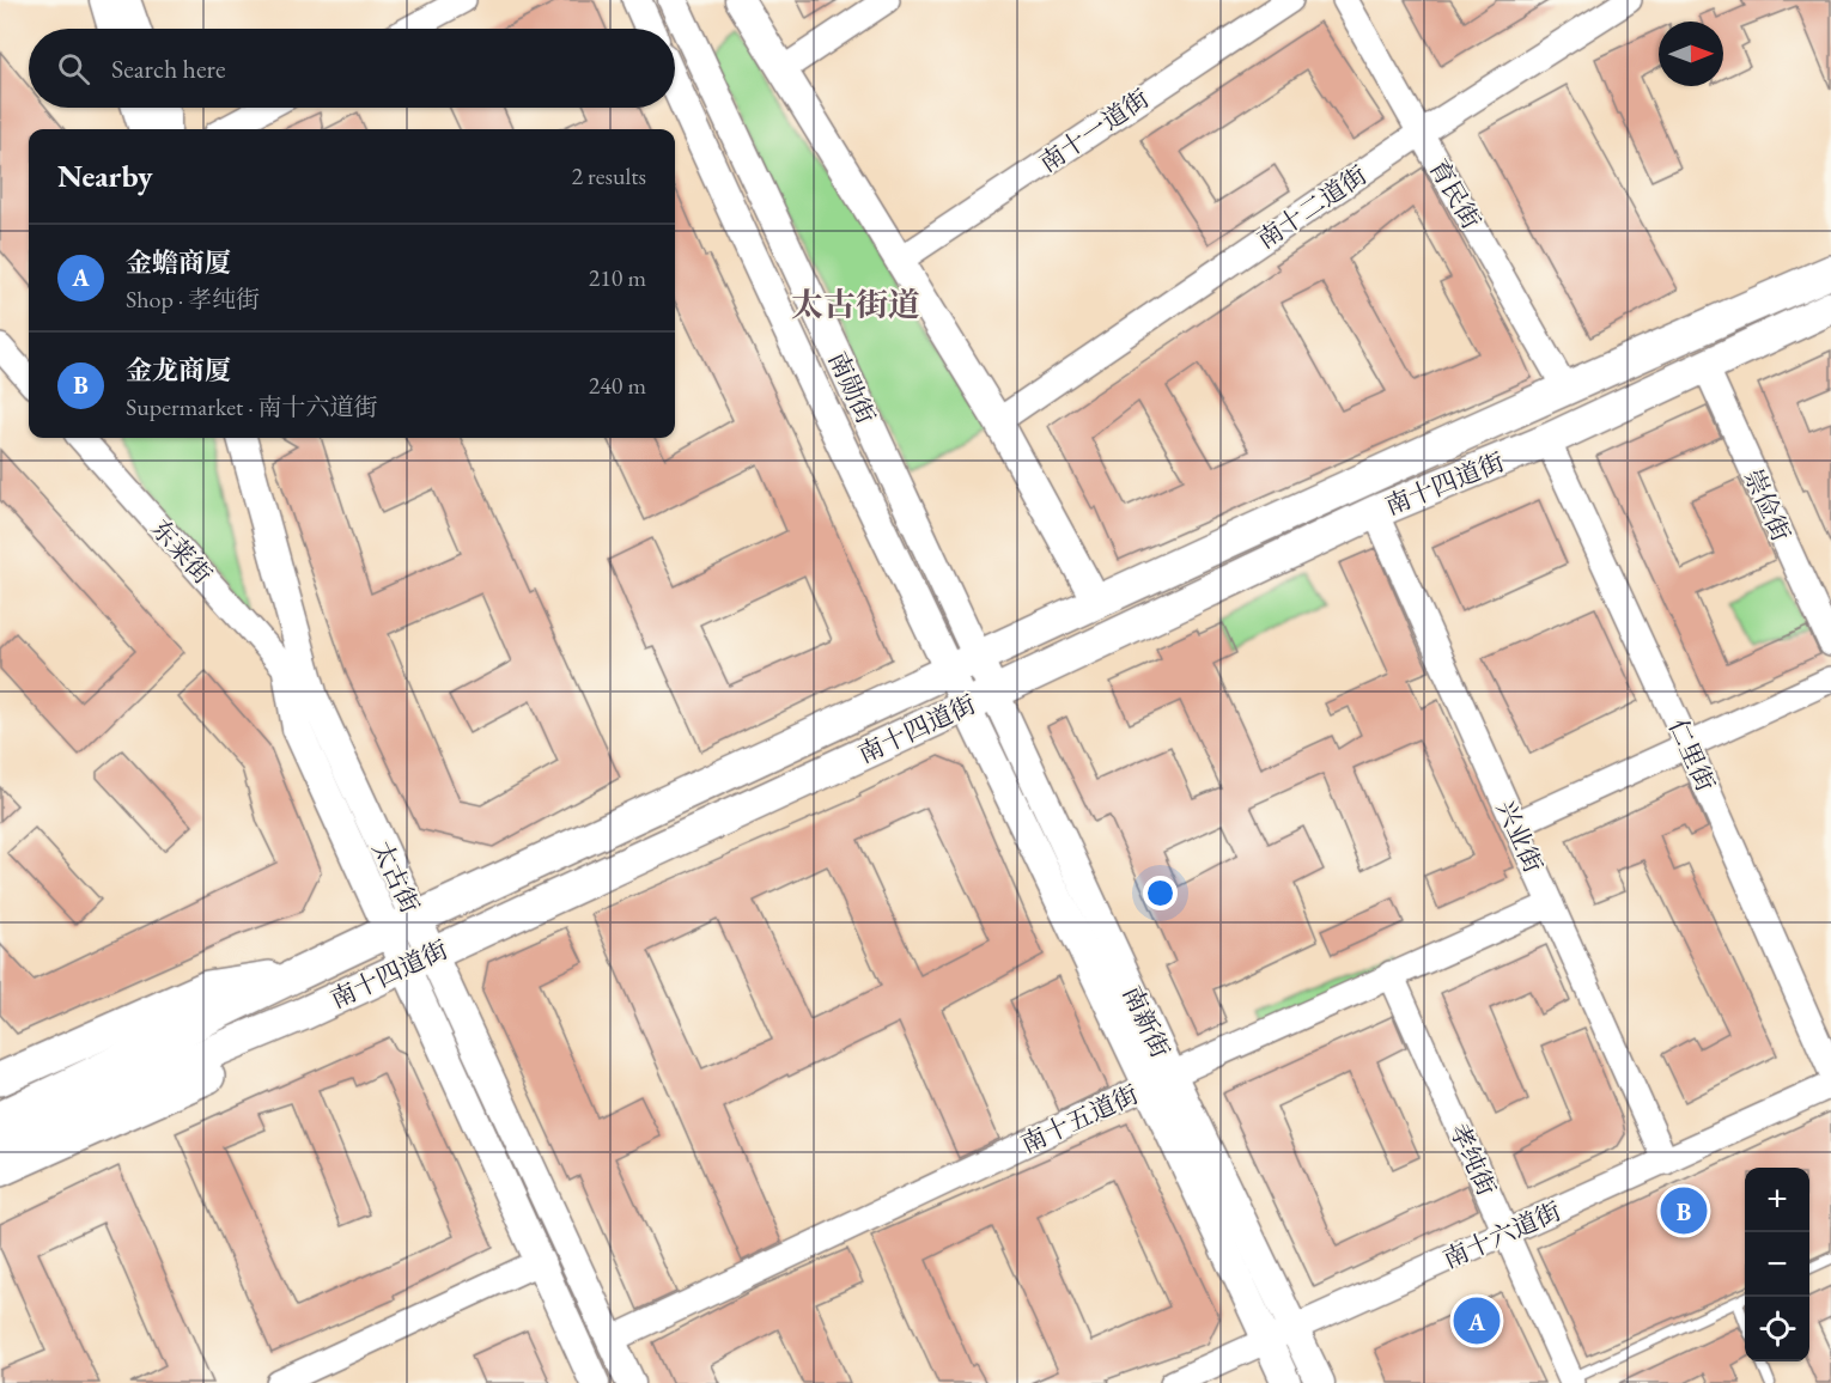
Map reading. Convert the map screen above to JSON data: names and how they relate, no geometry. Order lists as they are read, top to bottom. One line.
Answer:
{"streets":{"main road":["南勋街","南十四道街","太古街","南新街"],"street":["南十一道街","育民街","南十二道街","崇俭街","东莱街","仁里街","兴业街","南十五道街","孝纯街","南十六道街"]},"crossings":[["育民街","南十二道街"],["南勋街","南新街"],["南十四道街","崇俭街"],["南十四道街","仁里街"],["南十四道街","兴业街"],["南十四道街","太古街"],["南十四道街","南新街"],["东莱街","太古街"],["兴业街","南十五道街"],["兴业街","南十六道街"],["太古街","南十五道街"],["南新街","南十五道街"],["南新街","南十六道街"],["南十五道街","孝纯街"],["孝纯街","南十六道街"]],"districts":["太古街道"],"north":"right","page":{"search":"Search here","heading":["Nearby","2 results"],"list":[{"mark":"A","name":"金蟾商厦","note":"Shop · 孝纯街","value":"210 m"},{"mark":"B","name":"金龙商厦","note":"Supermarket · 南十六道街","value":"240 m"}],"map_buttons":["+","−"],"pins":["B","A"]}}
